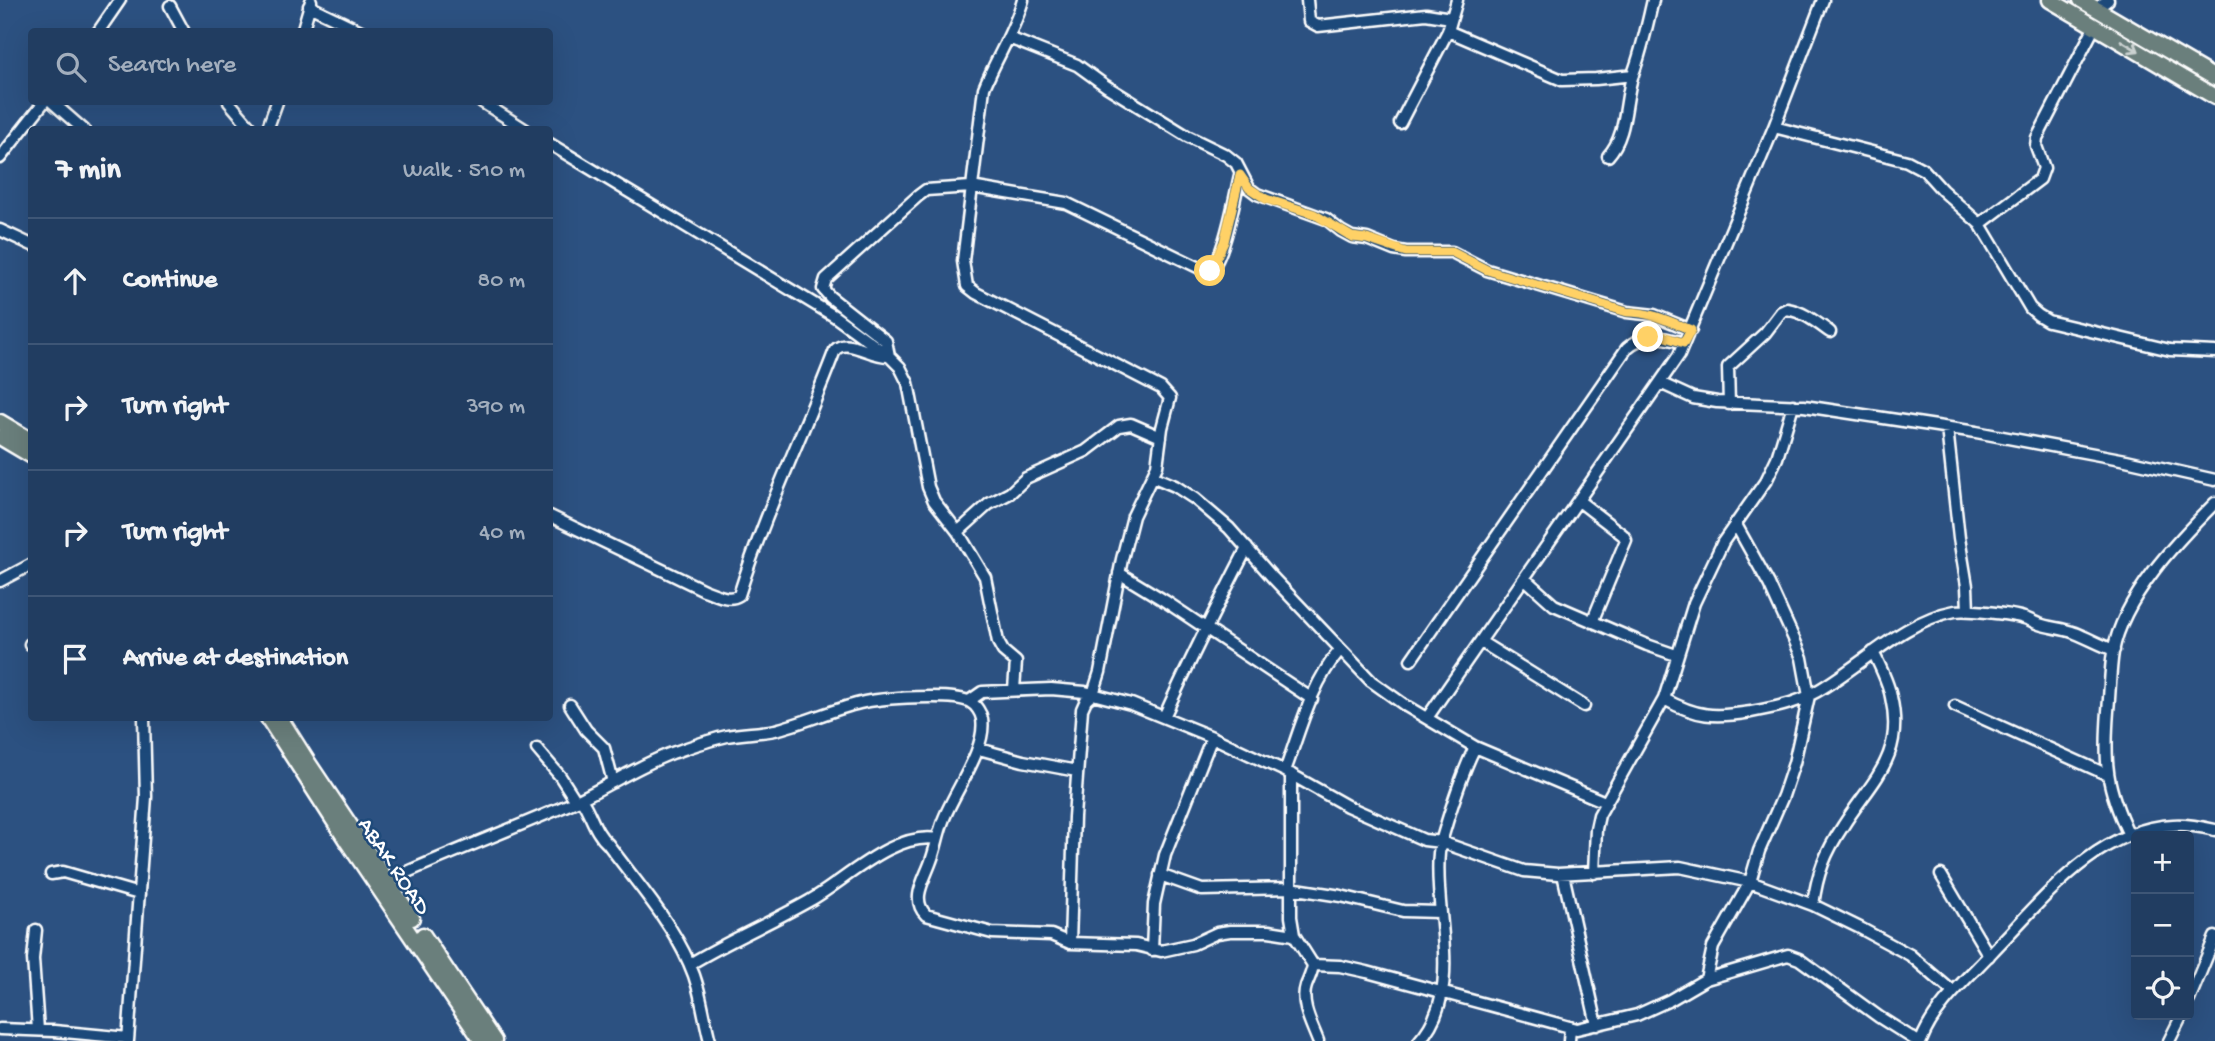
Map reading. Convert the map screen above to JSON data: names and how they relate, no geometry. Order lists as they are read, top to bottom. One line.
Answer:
{"streets":{"highway":["ABAK ROAD"]},"page":{"search":"Search here","heading":["7 min","Walk · 510 m"],"list":[["Continue","80 m"],["Turn right","390 m"],["Turn right","40 m"],"Arrive at destination"],"map_buttons":["+","−"]}}
